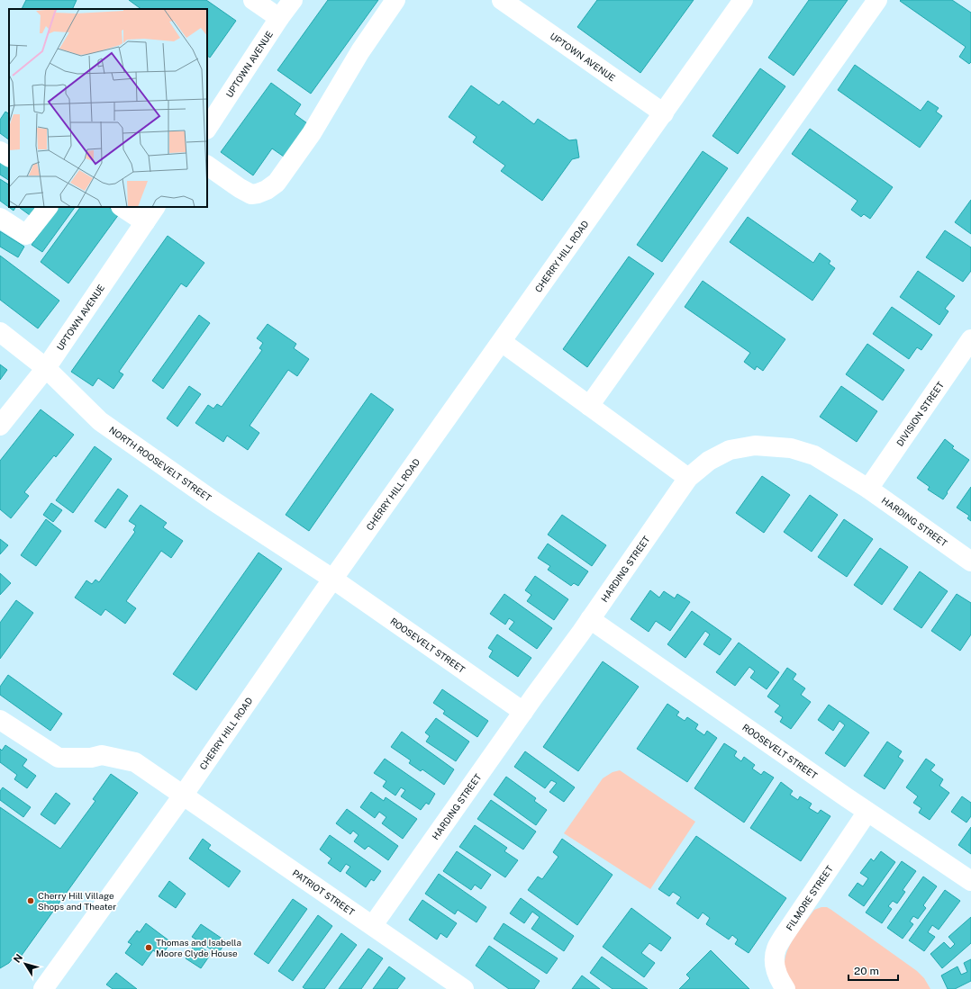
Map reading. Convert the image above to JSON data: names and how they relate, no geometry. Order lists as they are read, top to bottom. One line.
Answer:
{"streets":{"street":["UPTOWN AVENUE","CHERRY HILL ROAD","DIVISION STREET","NORTH ROOSEVELT STREET","HARDING STREET","ROOSEVELT STREET","PATRIOT STREET","FILMORE STREET"]},"crossings":[["UPTOWN AVENUE","CHERRY HILL ROAD"],["UPTOWN AVENUE","NORTH ROOSEVELT STREET"],["CHERRY HILL ROAD","NORTH ROOSEVELT STREET"],["CHERRY HILL ROAD","ROOSEVELT STREET"],["CHERRY HILL ROAD","PATRIOT STREET"],["DIVISION STREET","HARDING STREET"],["NORTH ROOSEVELT STREET","ROOSEVELT STREET"],["HARDING STREET","ROOSEVELT STREET"],["HARDING STREET","PATRIOT STREET"],["ROOSEVELT STREET","FILMORE STREET"]],"places":["Cherry Hill Village Shops and Theater","Thomas and Isabella Moore Clyde House"],"scale_bar":"20 m","north":"top left"}
